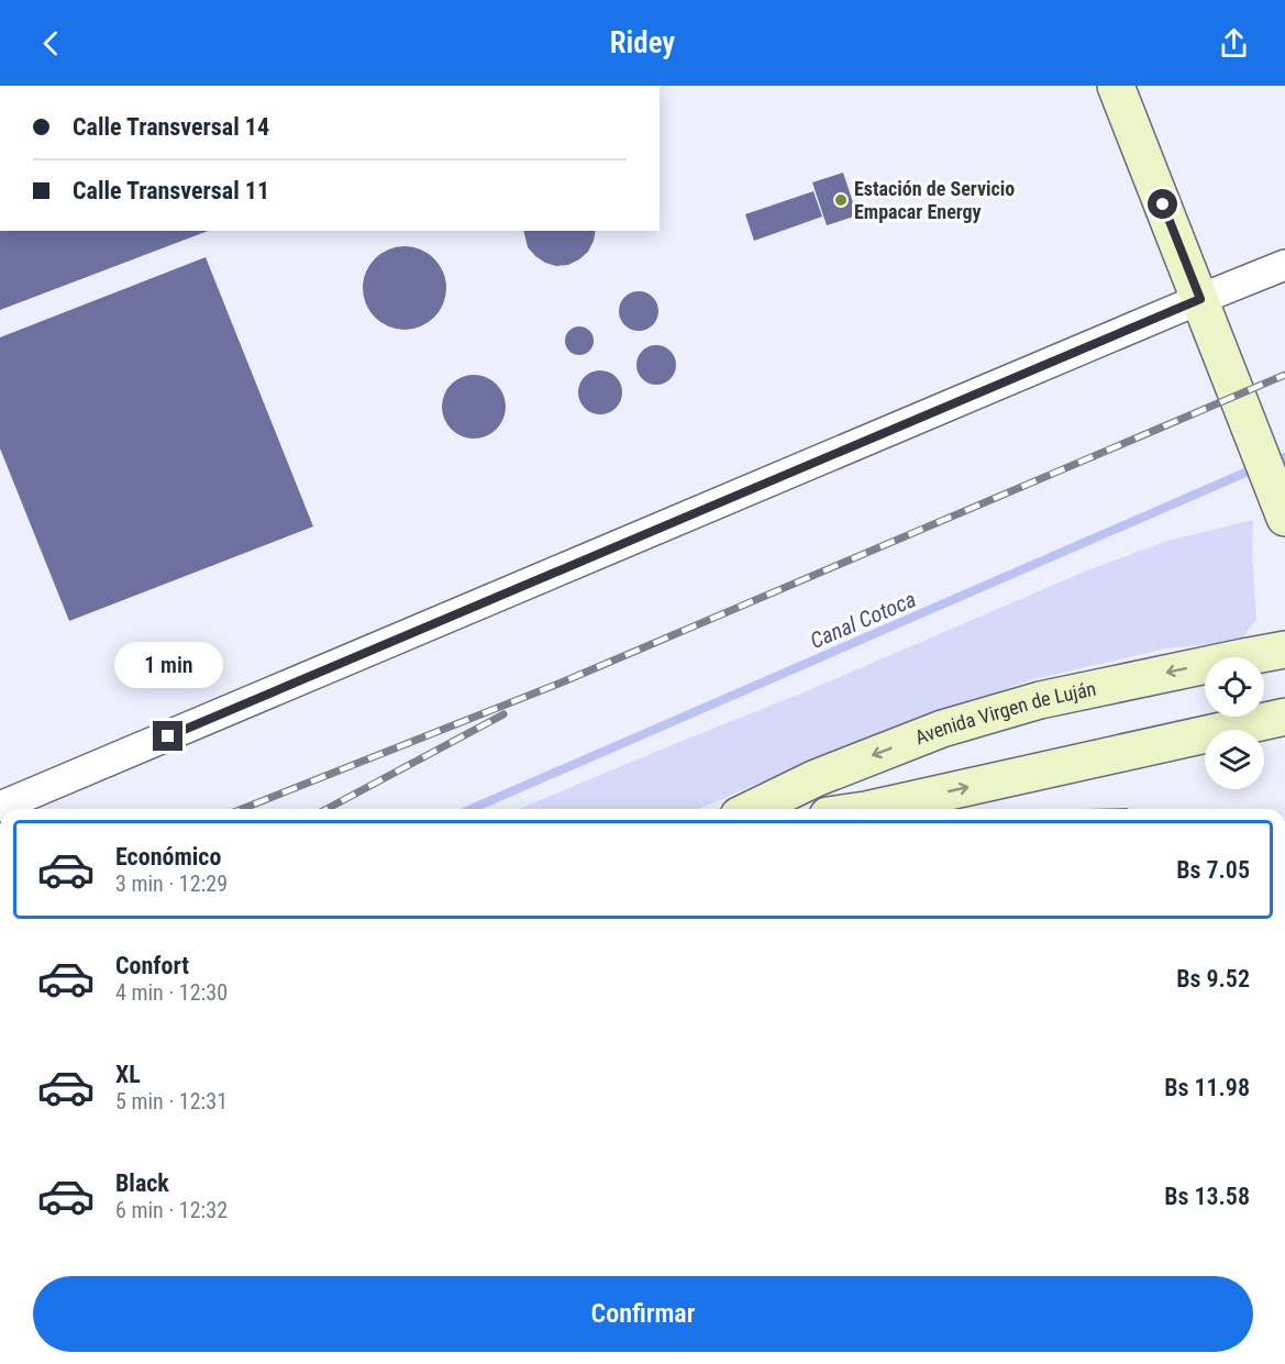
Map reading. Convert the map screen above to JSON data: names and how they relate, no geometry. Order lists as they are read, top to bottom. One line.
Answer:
{"streets":{"main road":["Avenida Virgen de Luján"]},"water":["Canal Cotoca"],"places":["Estación de Servicio Empacar Energy"],"page":{"header":"Ridey","banner":["Calle Transversal 14","Calle Transversal 11"],"bubble":"1 min","list":[{"name":"Económico","note":"3 min · 12:29","value":"Bs 7.05"},{"name":"Confort","note":"4 min · 12:30","value":"Bs 9.52"},{"name":"XL","note":"5 min · 12:31","value":"Bs 11.98"},{"name":"Black","note":"6 min · 12:32","value":"Bs 13.58"}],"buttons":"Confirmar"}}
